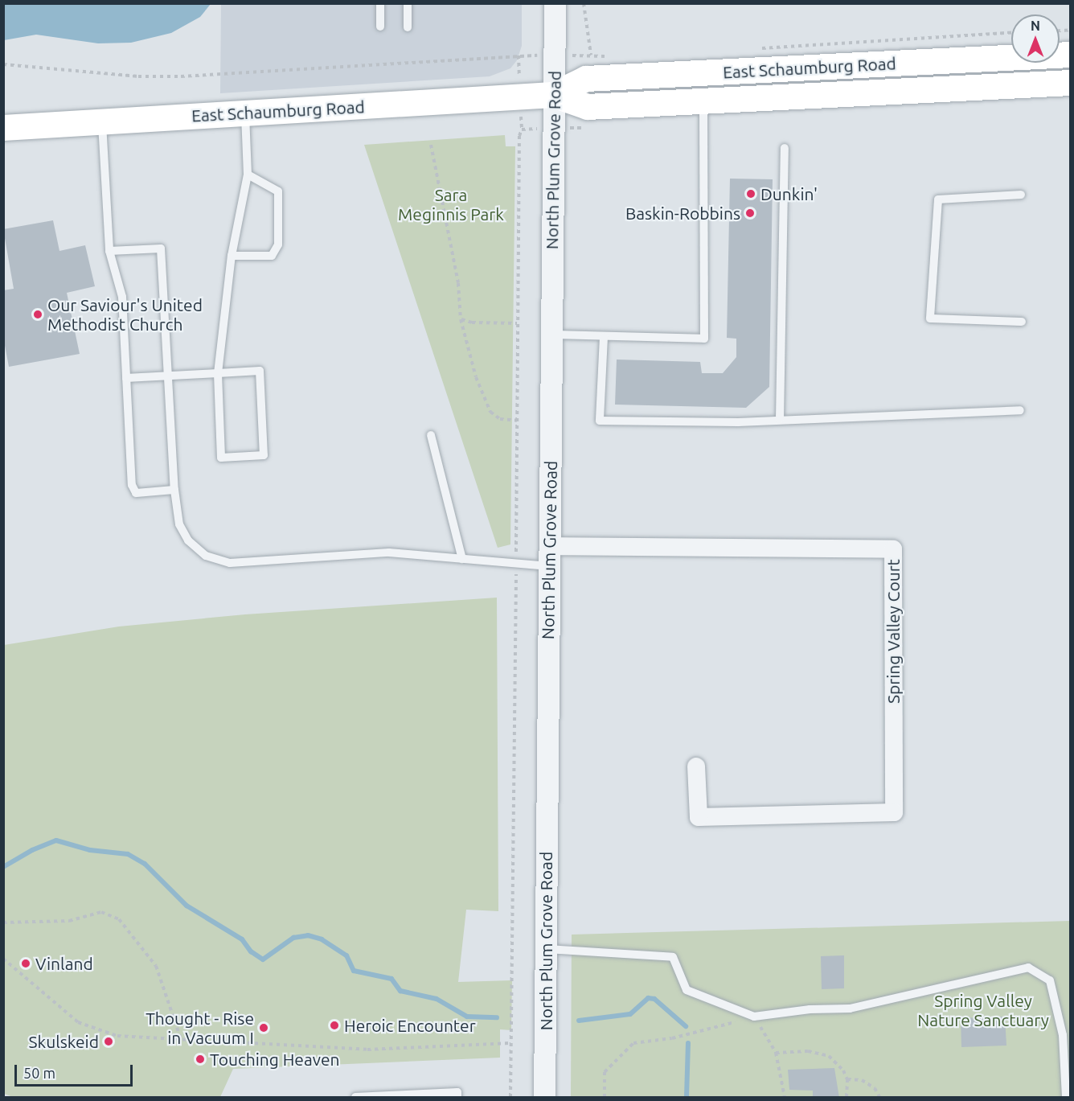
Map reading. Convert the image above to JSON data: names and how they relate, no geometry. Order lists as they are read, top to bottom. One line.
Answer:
{"streets":{"main road":["East Schaumburg Road"],"street":["North Plum Grove Road","Spring Valley Court"]},"crossings":[["East Schaumburg Road","North Plum Grove Road"],["North Plum Grove Road","Spring Valley Court"]],"parks":["Sara Meginnis Park","Spring Valley Nature Sanctuary"],"places":["Dunkin'","Baskin-Robbins","Our Saviour's United Methodist Church","Vinland","Heroic Encounter","Thought - Rise in Vacuum I","Skulskeid","Touching Heaven"],"scale_bar":"50 m","north":"top"}
